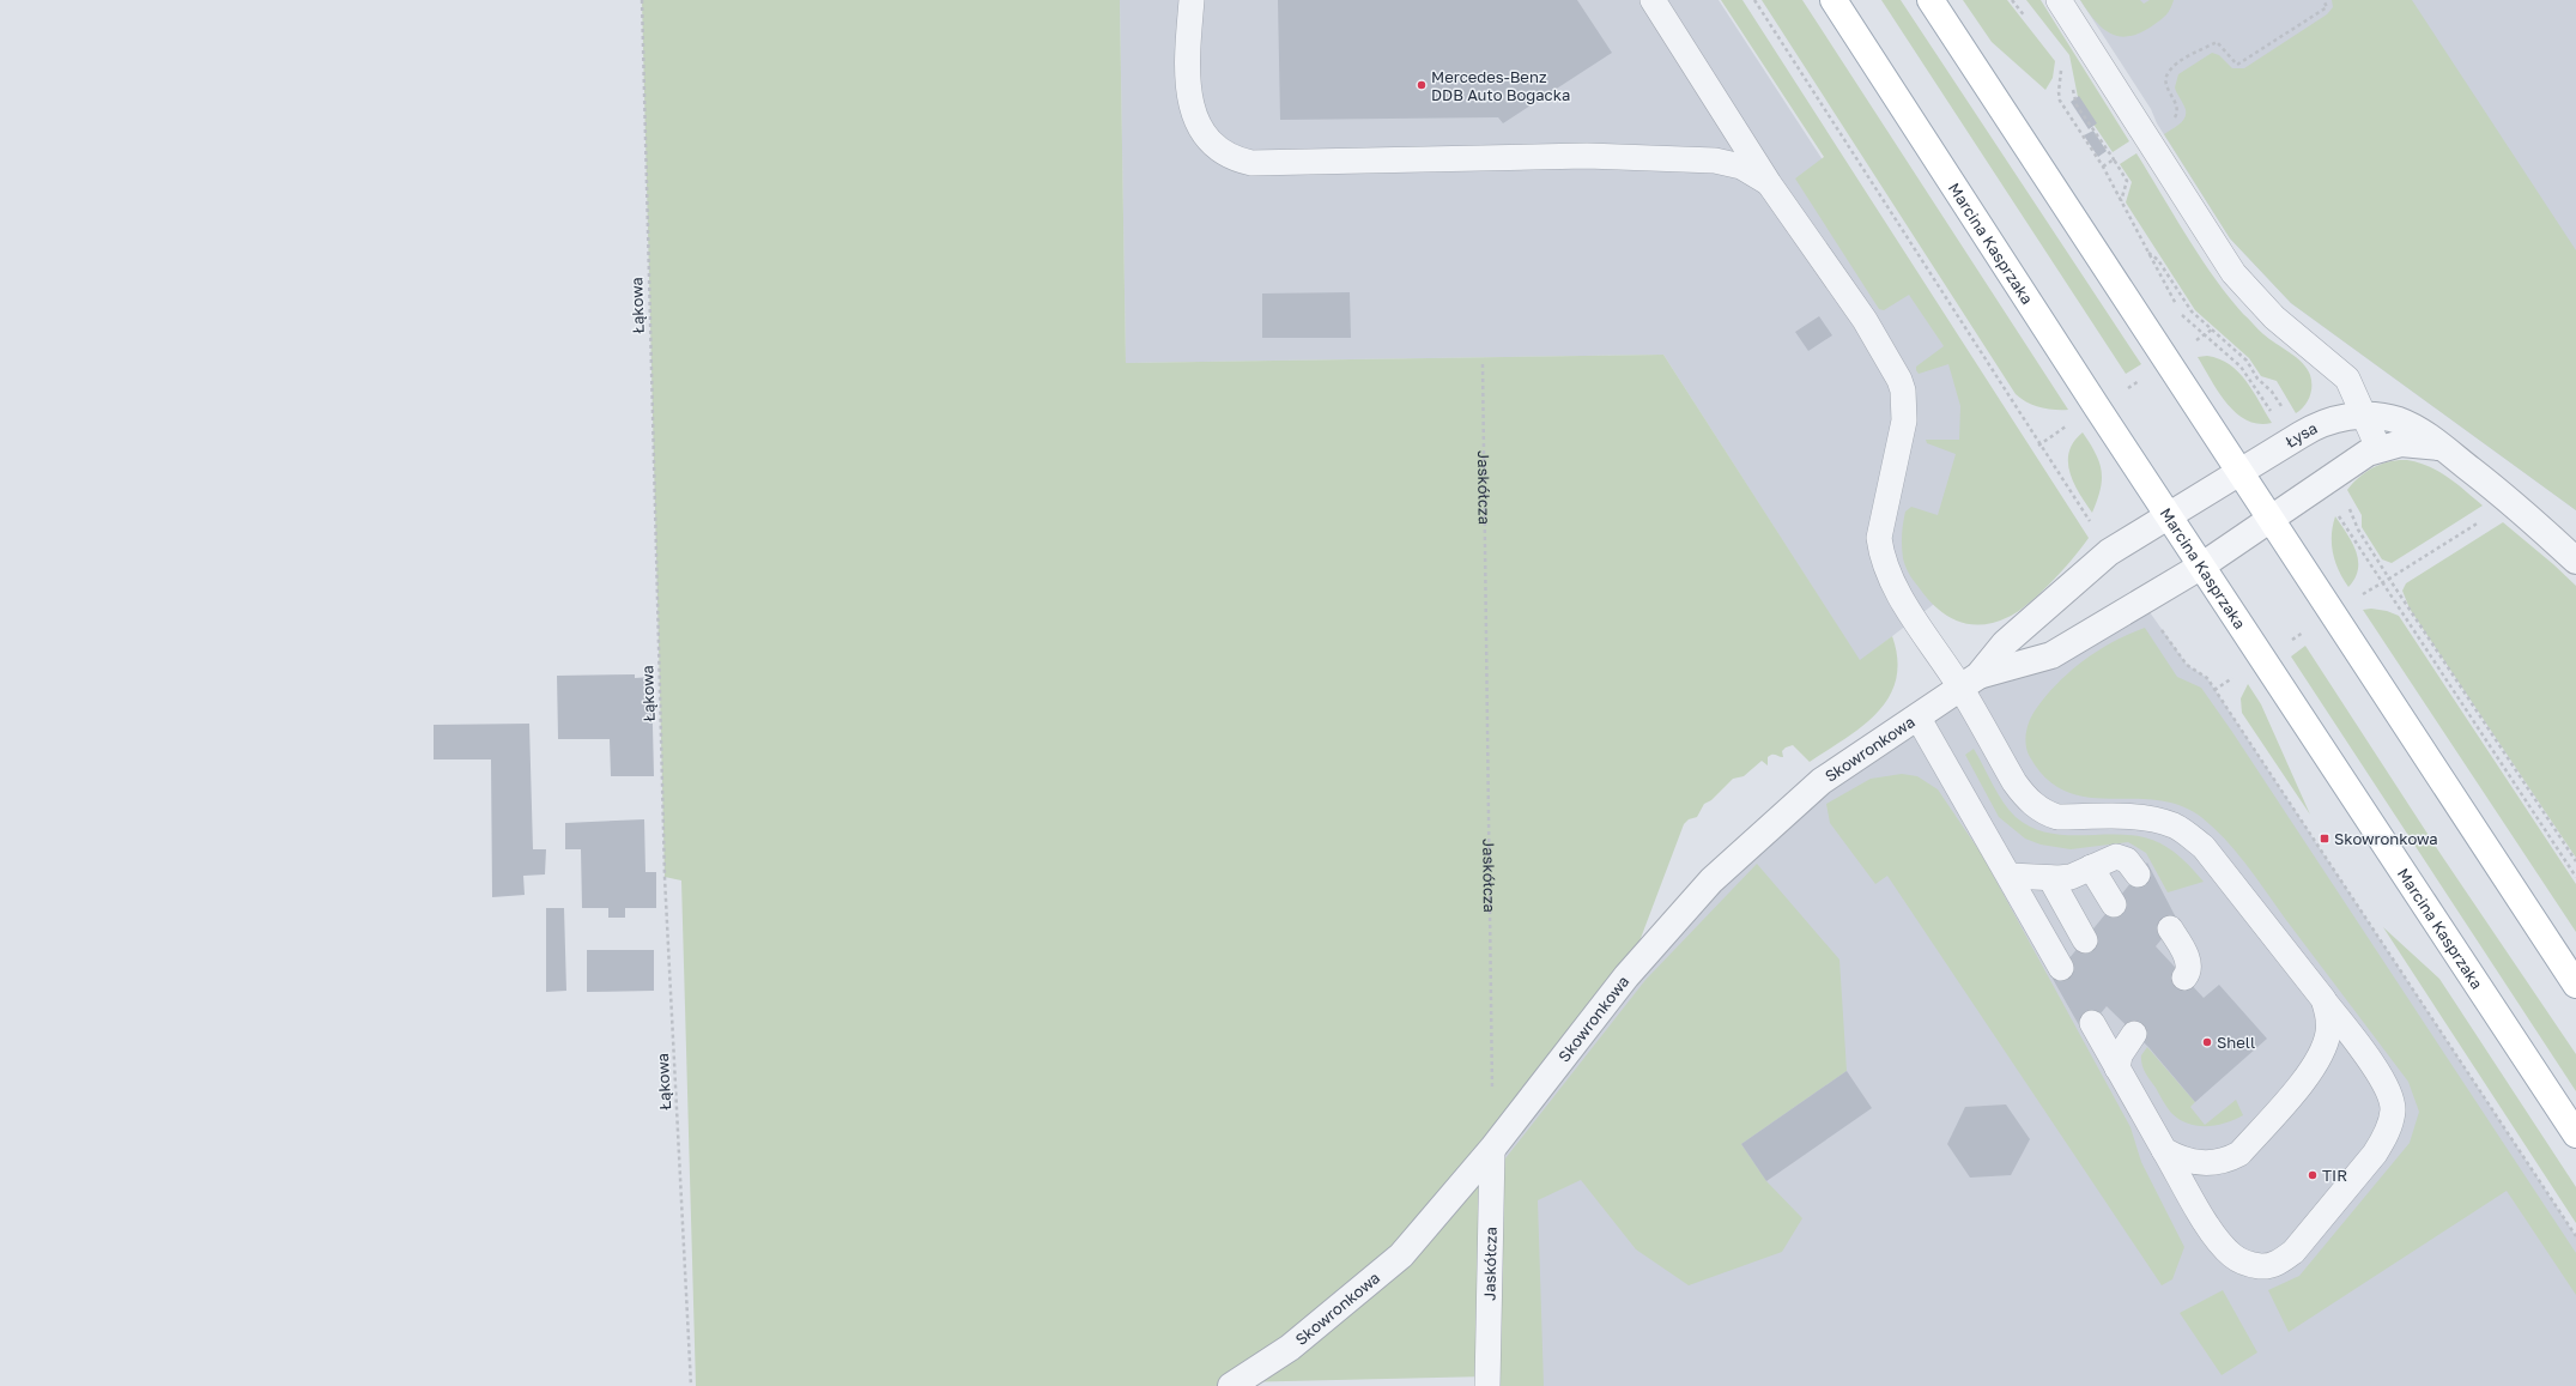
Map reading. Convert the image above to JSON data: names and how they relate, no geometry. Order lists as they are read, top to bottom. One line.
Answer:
{"streets":{"main road":["Marcina Kasprzaka"],"street":["Łysa","Skowronkowa"],"lane":["Jaskółcza"],"path":["Łąkowa"]},"crossings":[["Marcina Kasprzaka","Łysa"],["Marcina Kasprzaka","Skowronkowa"],["Łysa","Skowronkowa"],["Jaskółcza","Skowronkowa"]],"places":{"other":["Mercedes-Benz DDB Auto Bogacka","Shell","TIR"],"transit":["Skowronkowa"]}}
